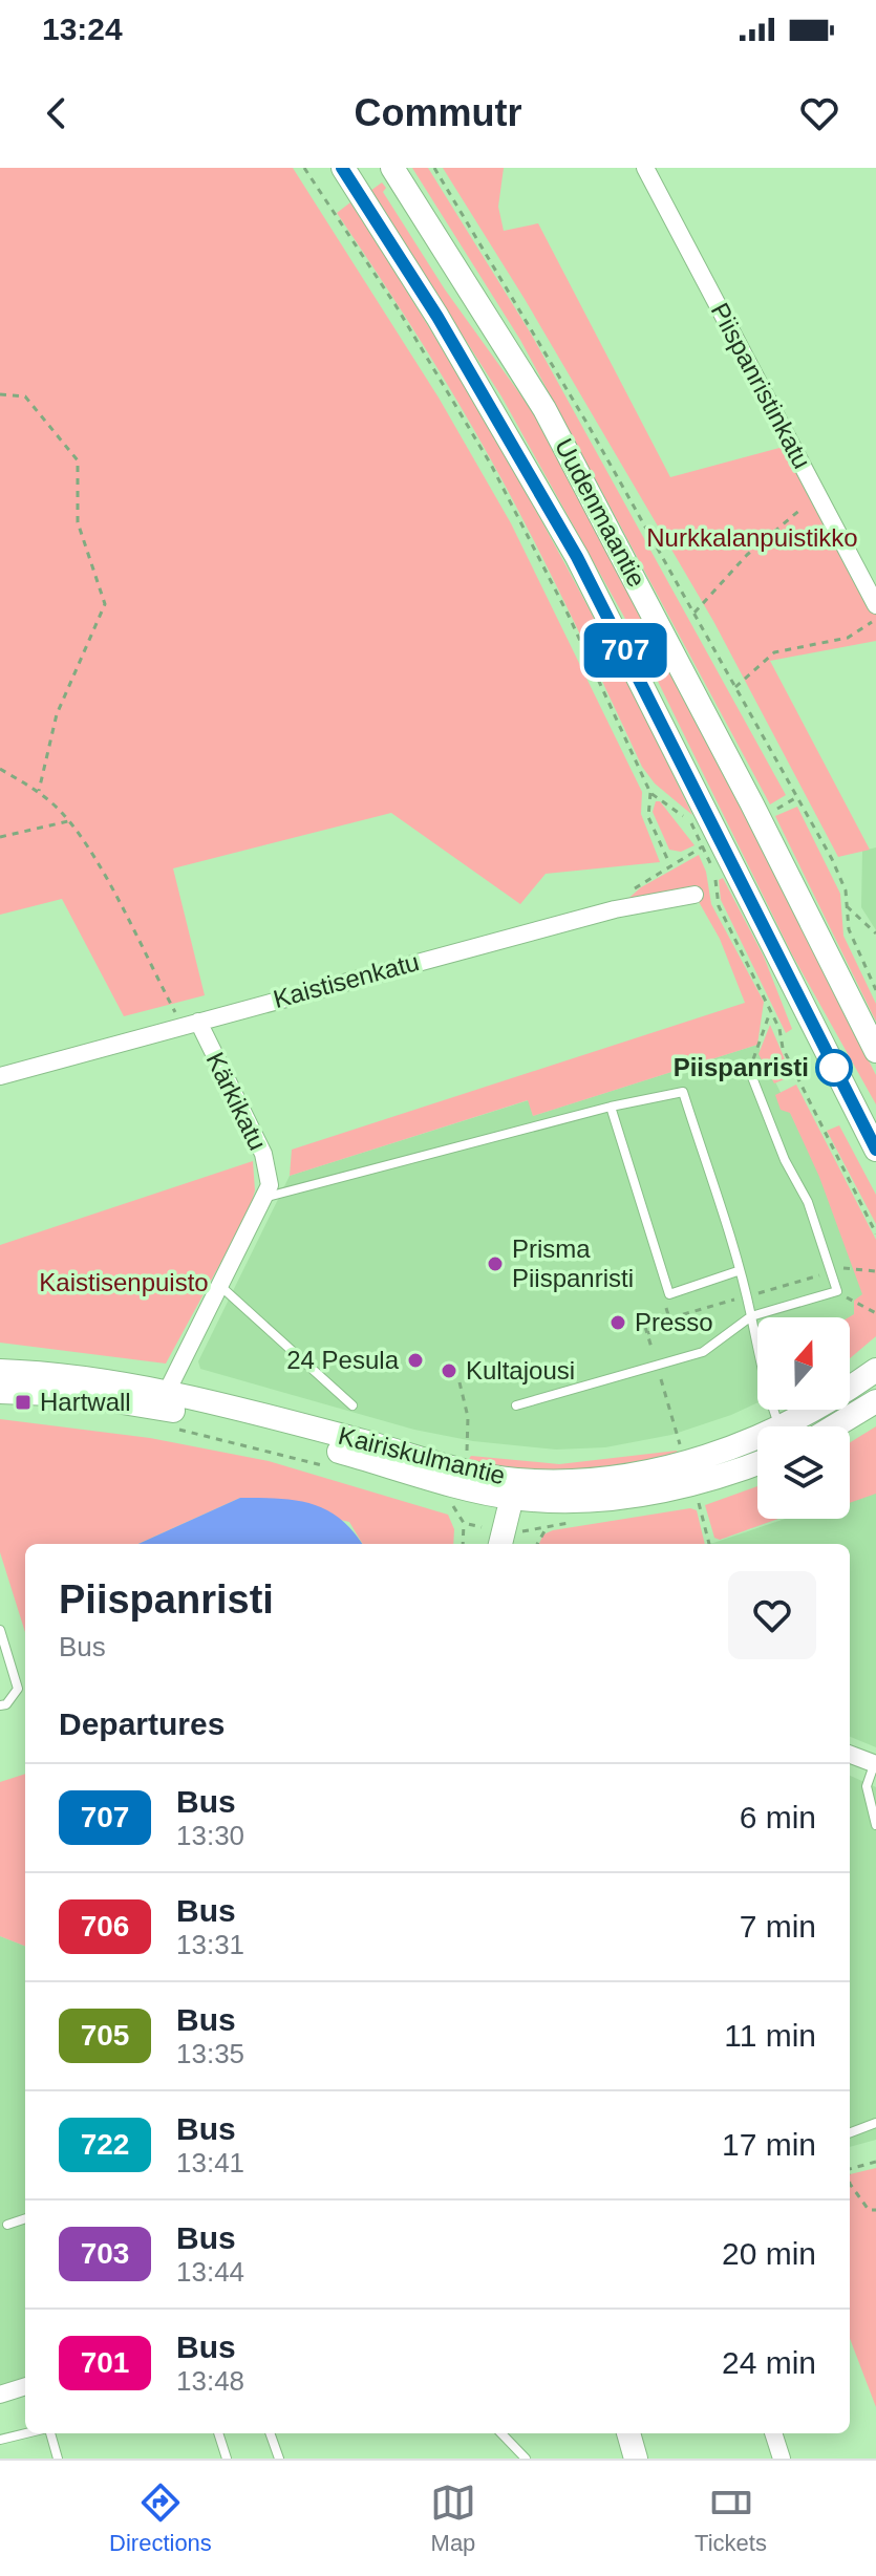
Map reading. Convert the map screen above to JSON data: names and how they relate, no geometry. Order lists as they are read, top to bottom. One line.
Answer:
{"streets":{"main road":["Uudenmaantie","Kairiskulmantie"],"street":["Piispanristinkatu","Kaistisenkatu","Kärkikatu"]},"crossings":[["Kaistisenkatu","Kärkikatu"]],"parks":["Nurkkalanpuistikko","Kaistisenpuisto"],"places":{"other":["Piispanristi","Prisma Piispanristi","Presso","24 Pesula","Kultajousi"],"transit":["Hartwall"]},"lines":["bus line 707"],"north":"top","page":{"status":"13:24","header":"Commutr","on_map":"707","heading":[["Piispanristi","Bus"],"Departures"],"list":[{"mark":"707","name":"Bus","note":"13:30","value":"6 min"},{"mark":"706","name":"Bus","note":"13:31","value":"7 min"},{"mark":"705","name":"Bus","note":"13:35","value":"11 min"},{"mark":"722","name":"Bus","note":"13:41","value":"17 min"},{"mark":"703","name":"Bus","note":"13:44","value":"20 min"},{"mark":"701","name":"Bus","note":"13:48","value":"24 min"}],"tabs":["Directions","Map","Tickets"]}}
